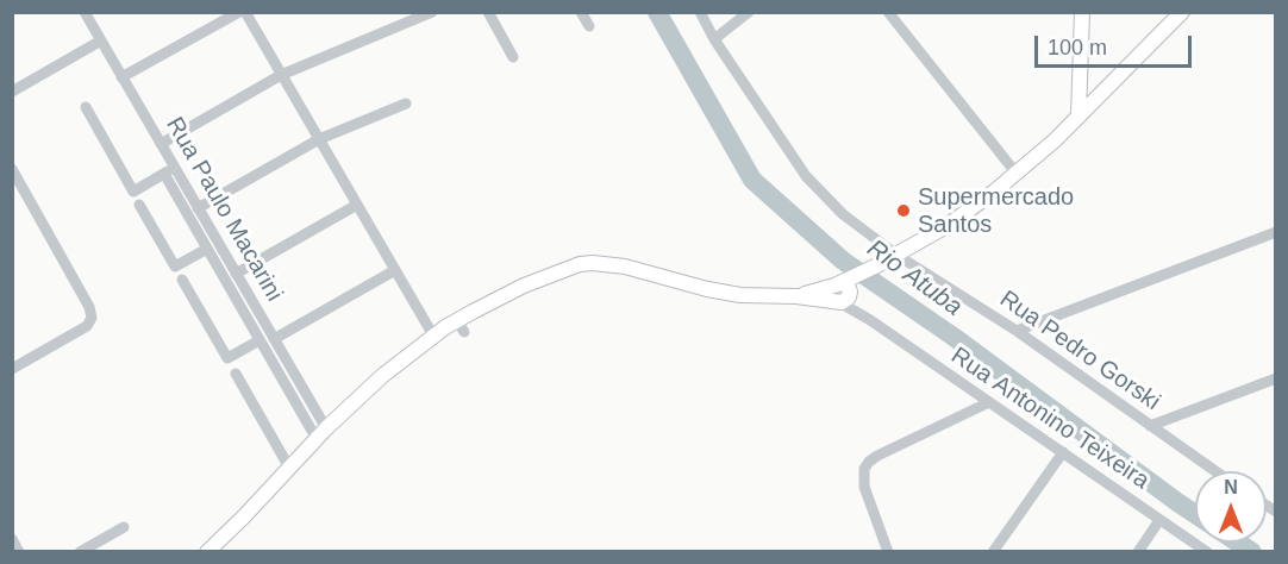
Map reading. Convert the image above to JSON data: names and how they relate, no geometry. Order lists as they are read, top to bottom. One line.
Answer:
{"streets":{"street":["Rua Paulo Macarini","Rua Pedro Gorski","Rua Antonino Teixeira"]},"water":["Rio Atuba"],"places":["Supermercado Santos"],"scale_bar":"100 m","north":"top"}
